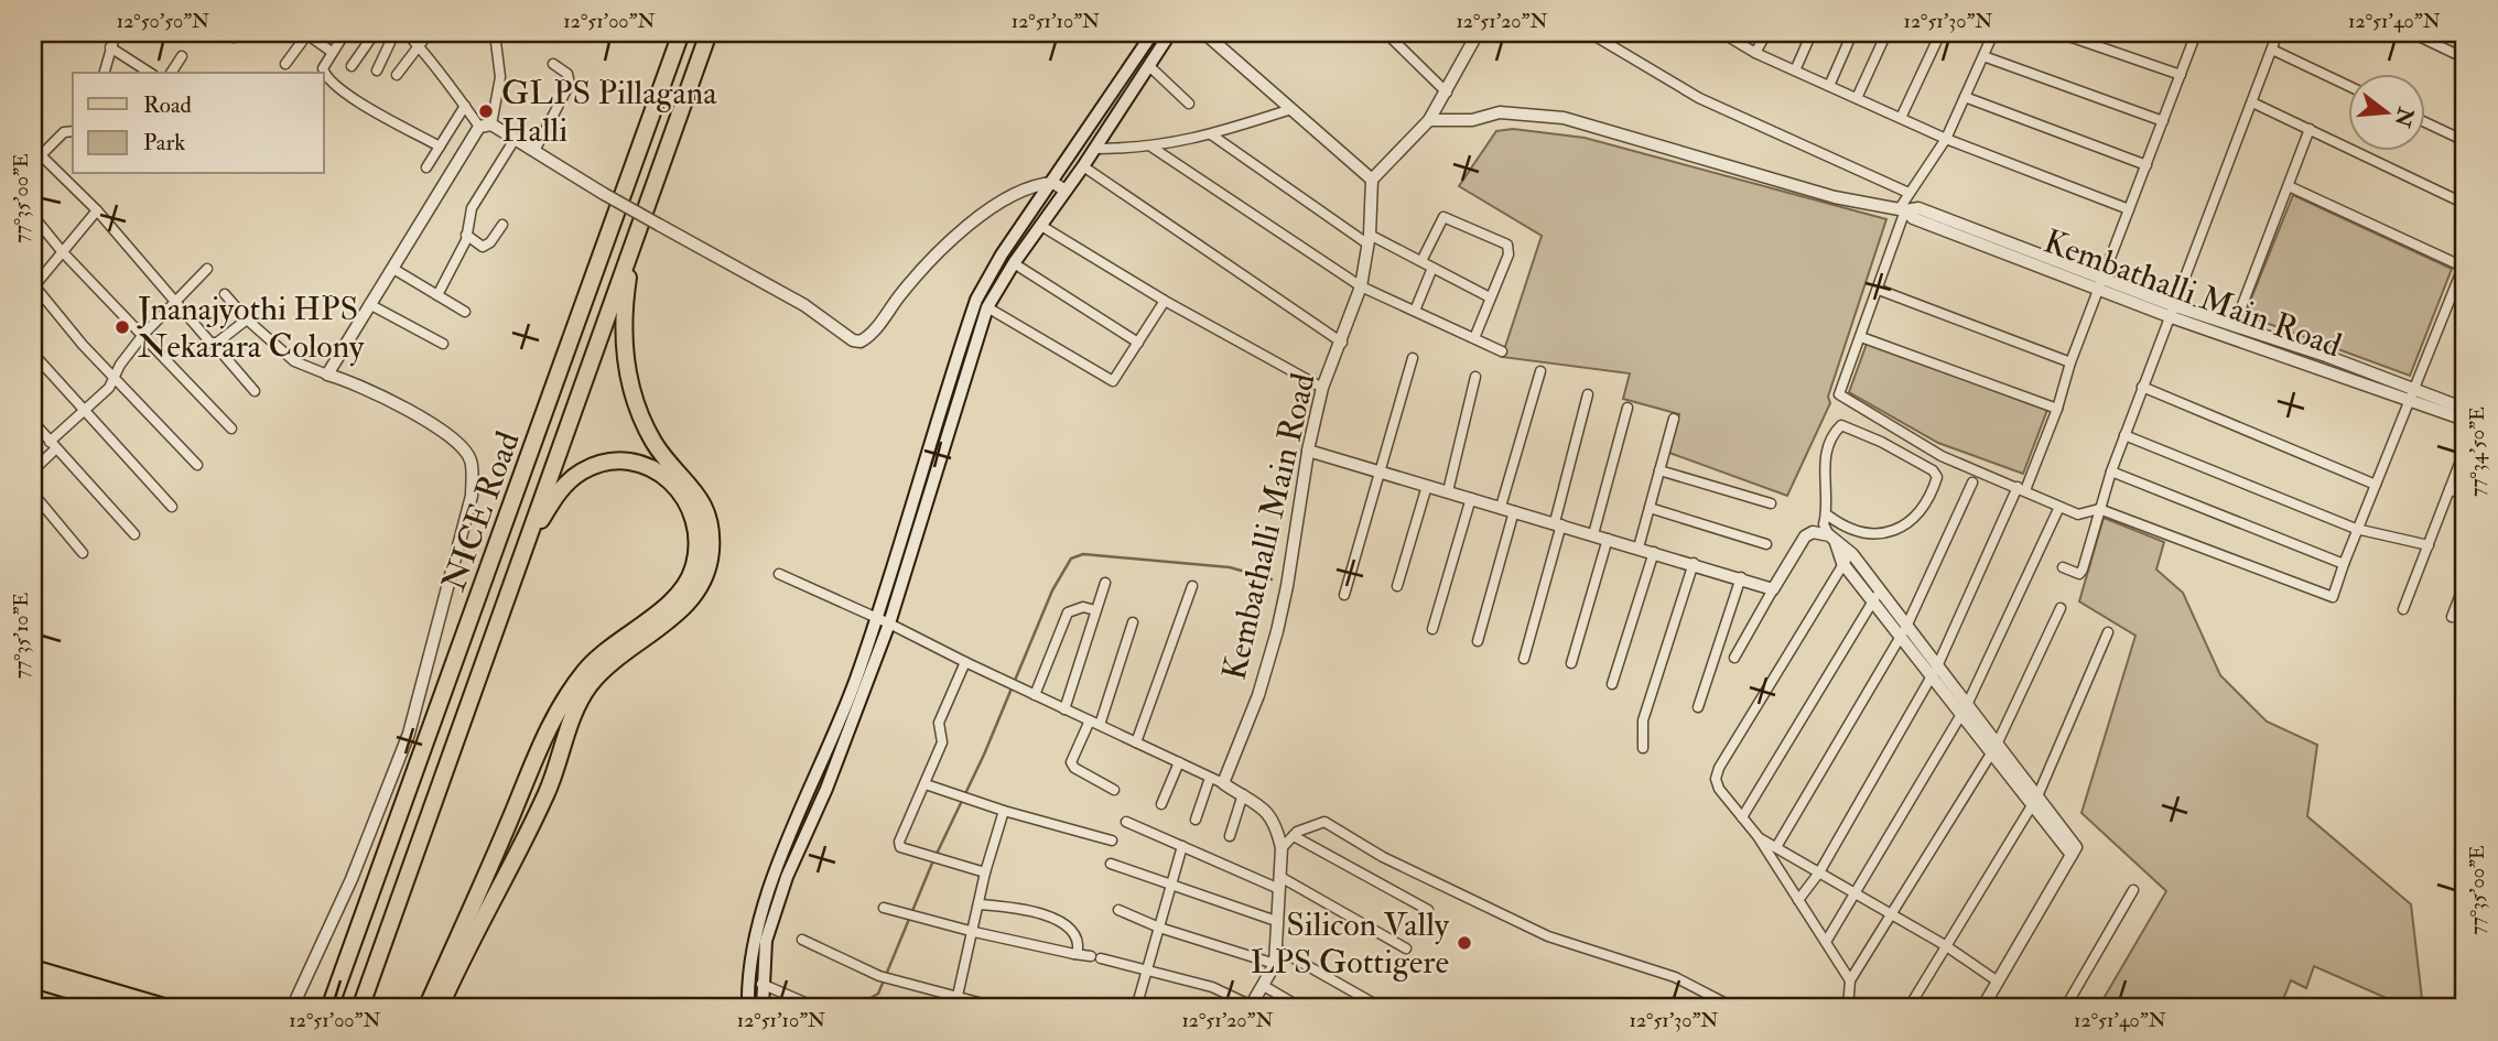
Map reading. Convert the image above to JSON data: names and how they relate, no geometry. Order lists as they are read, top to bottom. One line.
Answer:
{"streets":{"highway":["NICE Road"],"street":["Kembathalli Main Road"]},"places":["GLPS Pillagana Halli","Jnanajyothi HPS Nekarara Colony","Silicon Vally LPS Gottigere"],"legend":["Road","Park"],"north":"right","coordinates":["12°50'50\"N","12°51'00\"N","12°51'10\"N","12°51'20\"N","12°51'30\"N","12°51'40\"N","77°35'00\"E","77°34'50\"E","77°35'10\"E"]}
